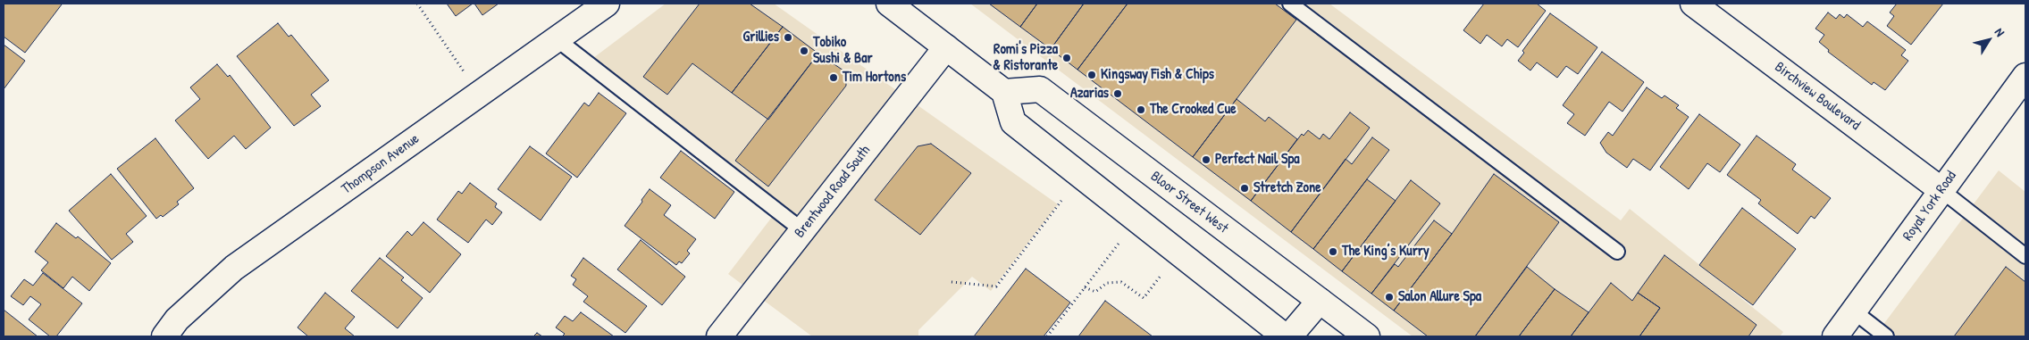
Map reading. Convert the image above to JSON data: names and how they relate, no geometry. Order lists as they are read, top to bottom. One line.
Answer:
{"streets":{"main road":["Birchview Boulevard","Thompson Avenue","Brentwood Road South","Bloor Street West","Royal York Road"]},"crossings":[["Birchview Boulevard","Royal York Road"]],"places":["Grillies","Tobiko Sushi & Bar","Romi's Pizza & Ristorante","Kingsway Fish & Chips","Tim Hortons","Azarias","The Crooked Cue","Perfect Nail Spa","Stretch Zone","The King’s Kurry","Salon Allure Spa"],"north":"top right"}
